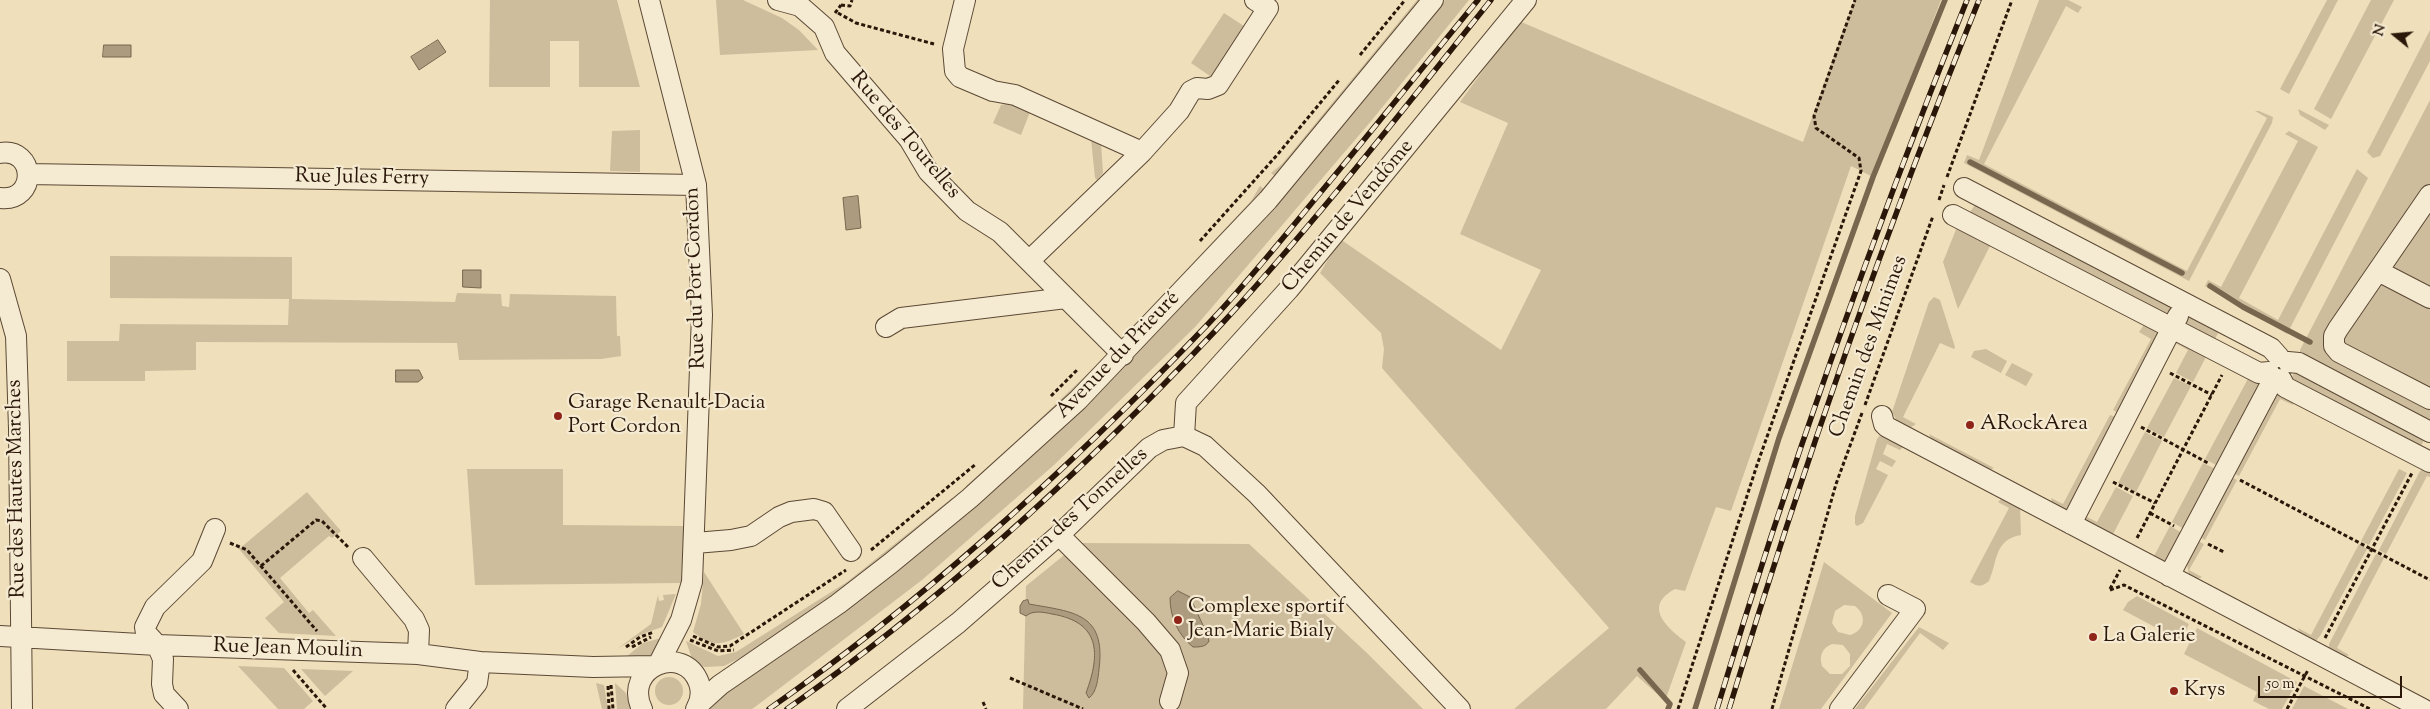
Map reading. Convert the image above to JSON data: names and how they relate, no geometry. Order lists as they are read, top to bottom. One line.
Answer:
{"streets":{"street":["Rue des Tourelles","Rue Jules Ferry","Chemin de Vendôme","Rue du Port Cordon","Avenue du Prieuré","Rue des Hautes Marches","Chemin des Tonnelles","Rue Jean Moulin"],"path":["Chemin des Minimes"]},"crossings":[["Rue des Tourelles","Avenue du Prieuré"],["Rue Jules Ferry","Rue du Port Cordon"],["Chemin de Vendôme","Chemin des Tonnelles"],["Rue du Port Cordon","Avenue du Prieuré"],["Rue du Port Cordon","Rue Jean Moulin"],["Avenue du Prieuré","Rue Jean Moulin"],["Rue des Hautes Marches","Rue Jean Moulin"]],"places":["Garage Renault-Dacia Port Cordon","ARockArea","Complexe sportif Jean-Marie Bialy","La Galerie","Krys"],"scale_bar":"50 m","north":"left"}
